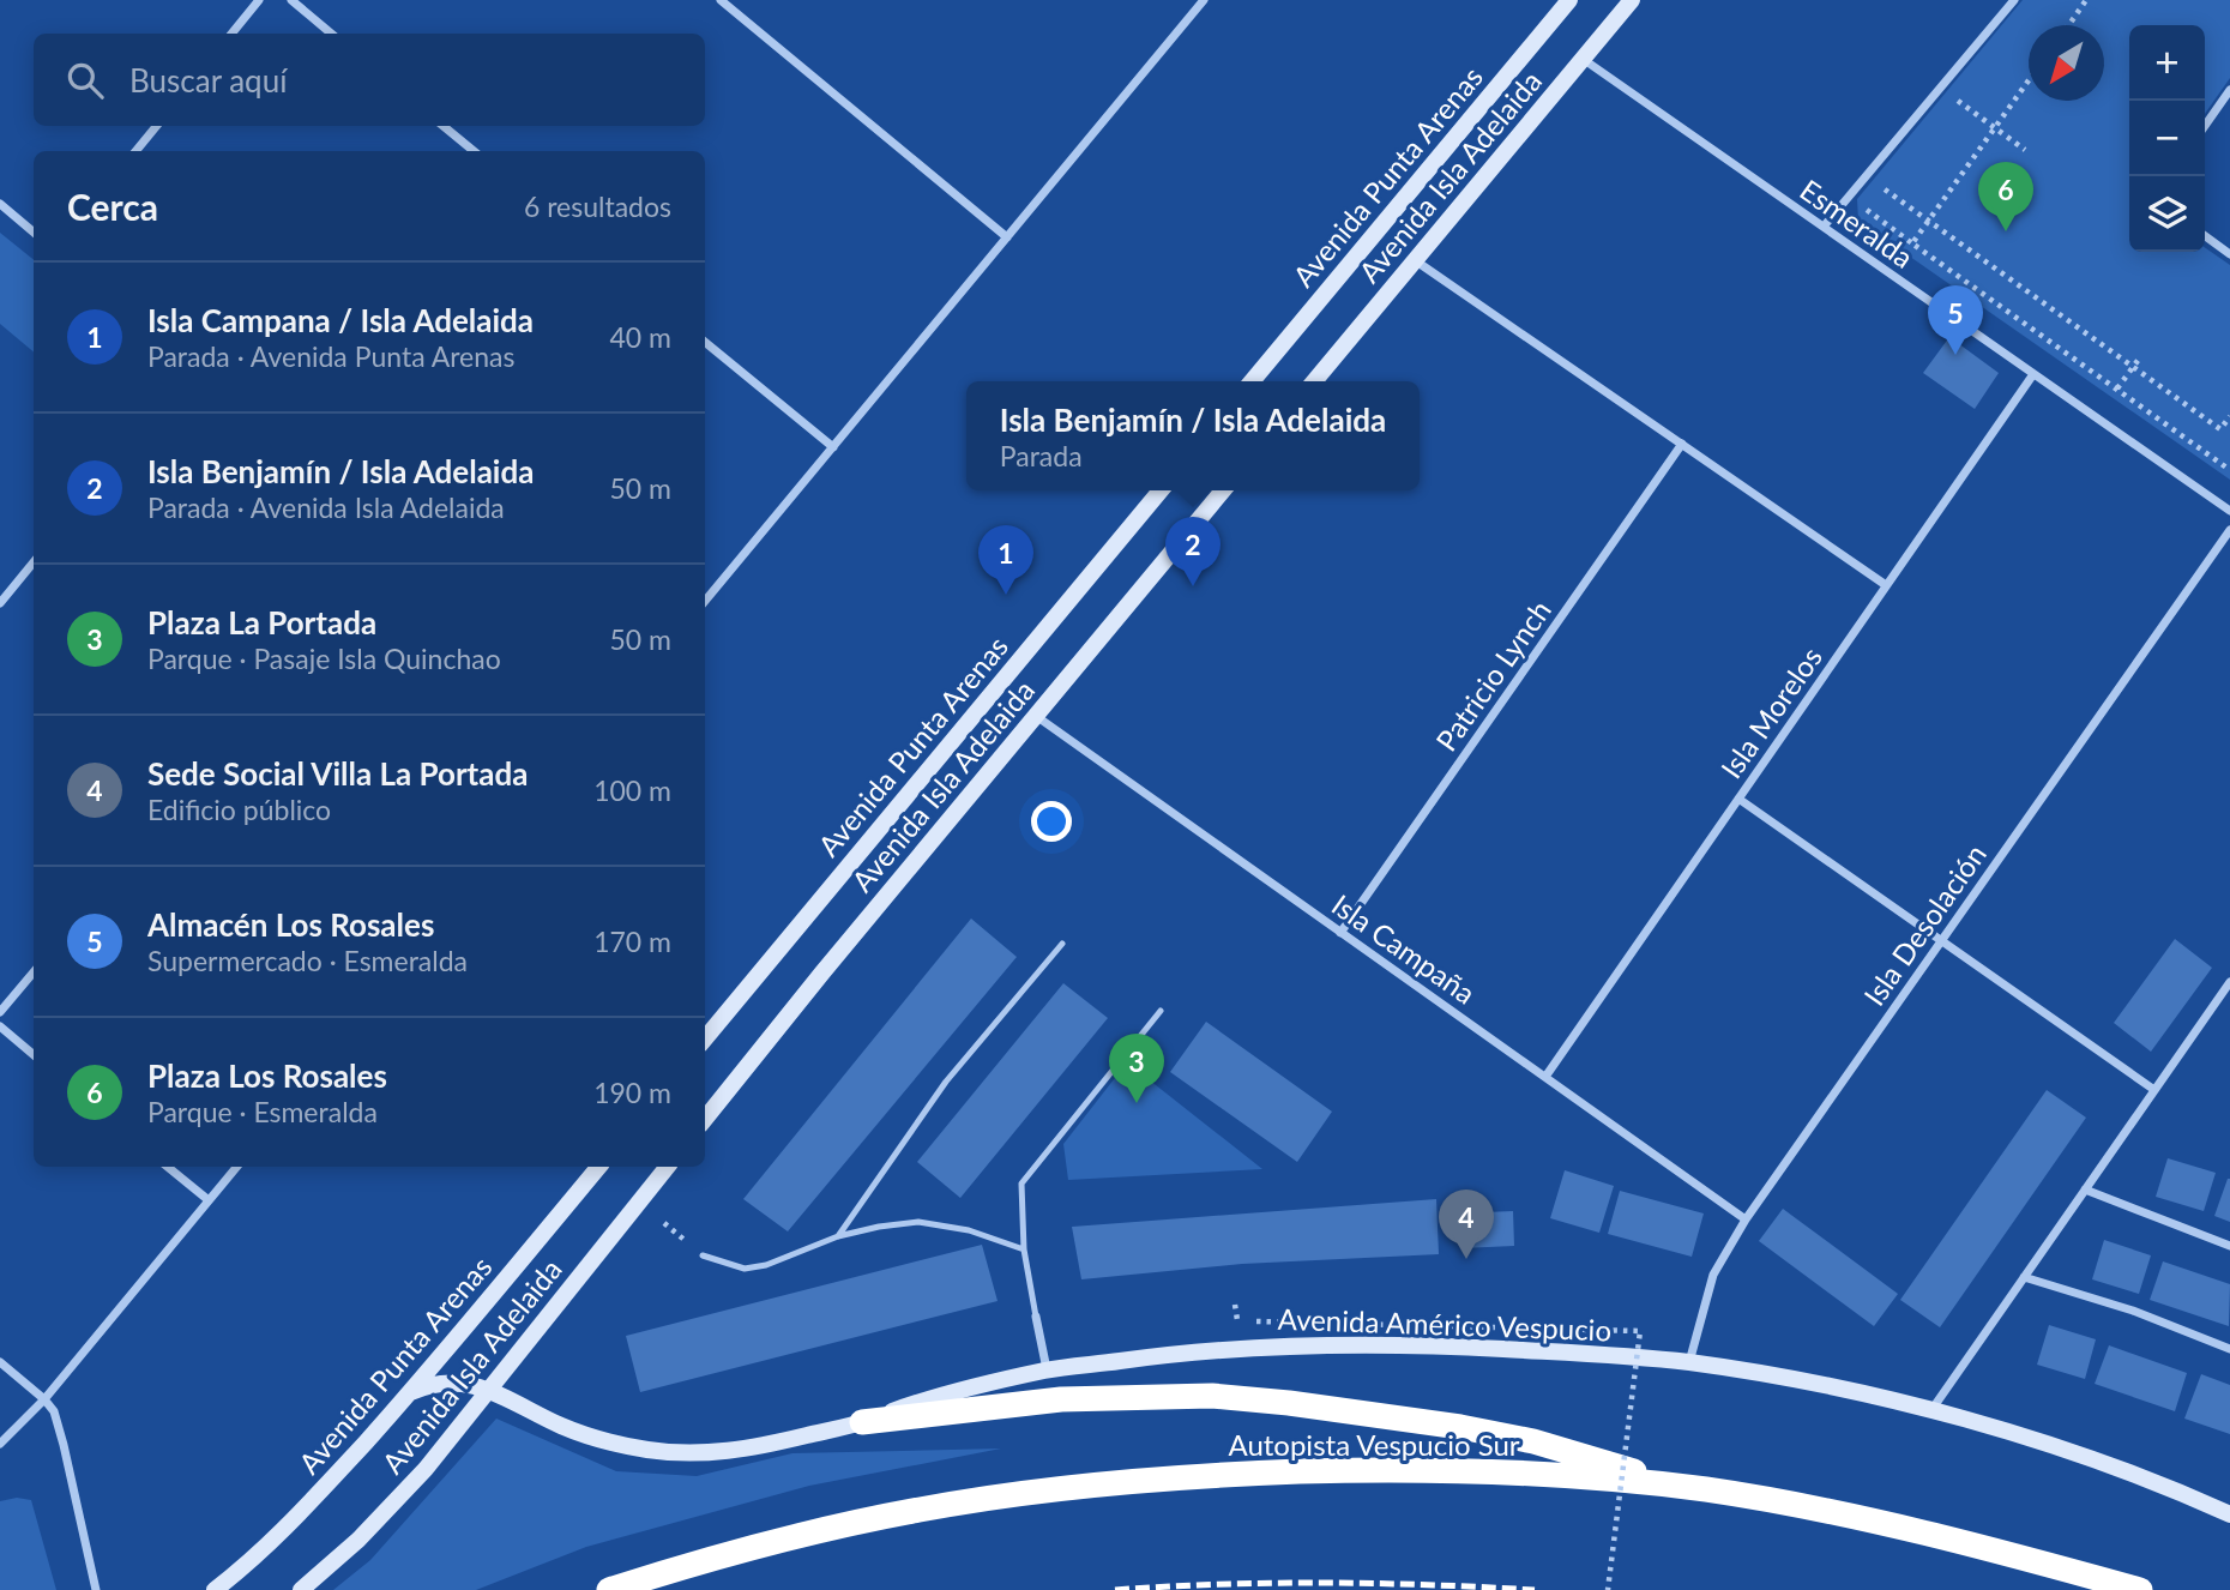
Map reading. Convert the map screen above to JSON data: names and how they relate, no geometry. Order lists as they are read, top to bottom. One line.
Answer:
{"streets":{"highway":["Autopista Vespucio Sur"],"main road":["Avenida Punta Arenas","Avenida Isla Adelaida","Avenida Américo Vespucio"],"street":["Esmeralda","Patricio Lynch","Isla Morelos","Isla Desolación","Isla Campaña"]},"crossings":[["Avenida Punta Arenas","Avenida Américo Vespucio"],["Avenida Isla Adelaida","Esmeralda"],["Avenida Isla Adelaida","Isla Campaña"],["Avenida Isla Adelaida","Avenida Américo Vespucio"],["Esmeralda","Isla Morelos"],["Patricio Lynch","Isla Campaña"],["Isla Morelos","Isla Campaña"],["Isla Desolación","Isla Campaña"],["Isla Desolación","Avenida Américo Vespucio"]],"north":"bottom left","page":{"map_buttons":["+","−"],"search":"Buscar aquí","heading":["Cerca","6 resultados"],"pins":["6","5","2","1","3","4"],"list":[{"mark":"1","name":"Isla Campana / Isla Adelaida","note":"Parada · Avenida Punta Arenas","value":"40 m"},{"mark":"2","name":"Isla Benjamín / Isla Adelaida","note":"Parada · Avenida Isla Adelaida","value":"50 m"},{"mark":"3","name":"Plaza La Portada","note":"Parque · Pasaje Isla Quinchao","value":"50 m"},{"mark":"4","name":"Sede Social Villa La Portada","note":"Edificio público","value":"100 m"},{"mark":"5","name":"Almacén Los Rosales","note":"Supermercado · Esmeralda","value":"170 m"},{"mark":"6","name":"Plaza Los Rosales","note":"Parque · Esmeralda","value":"190 m"}],"popup":["Isla Benjamín / Isla Adelaida","Parada"]}}
